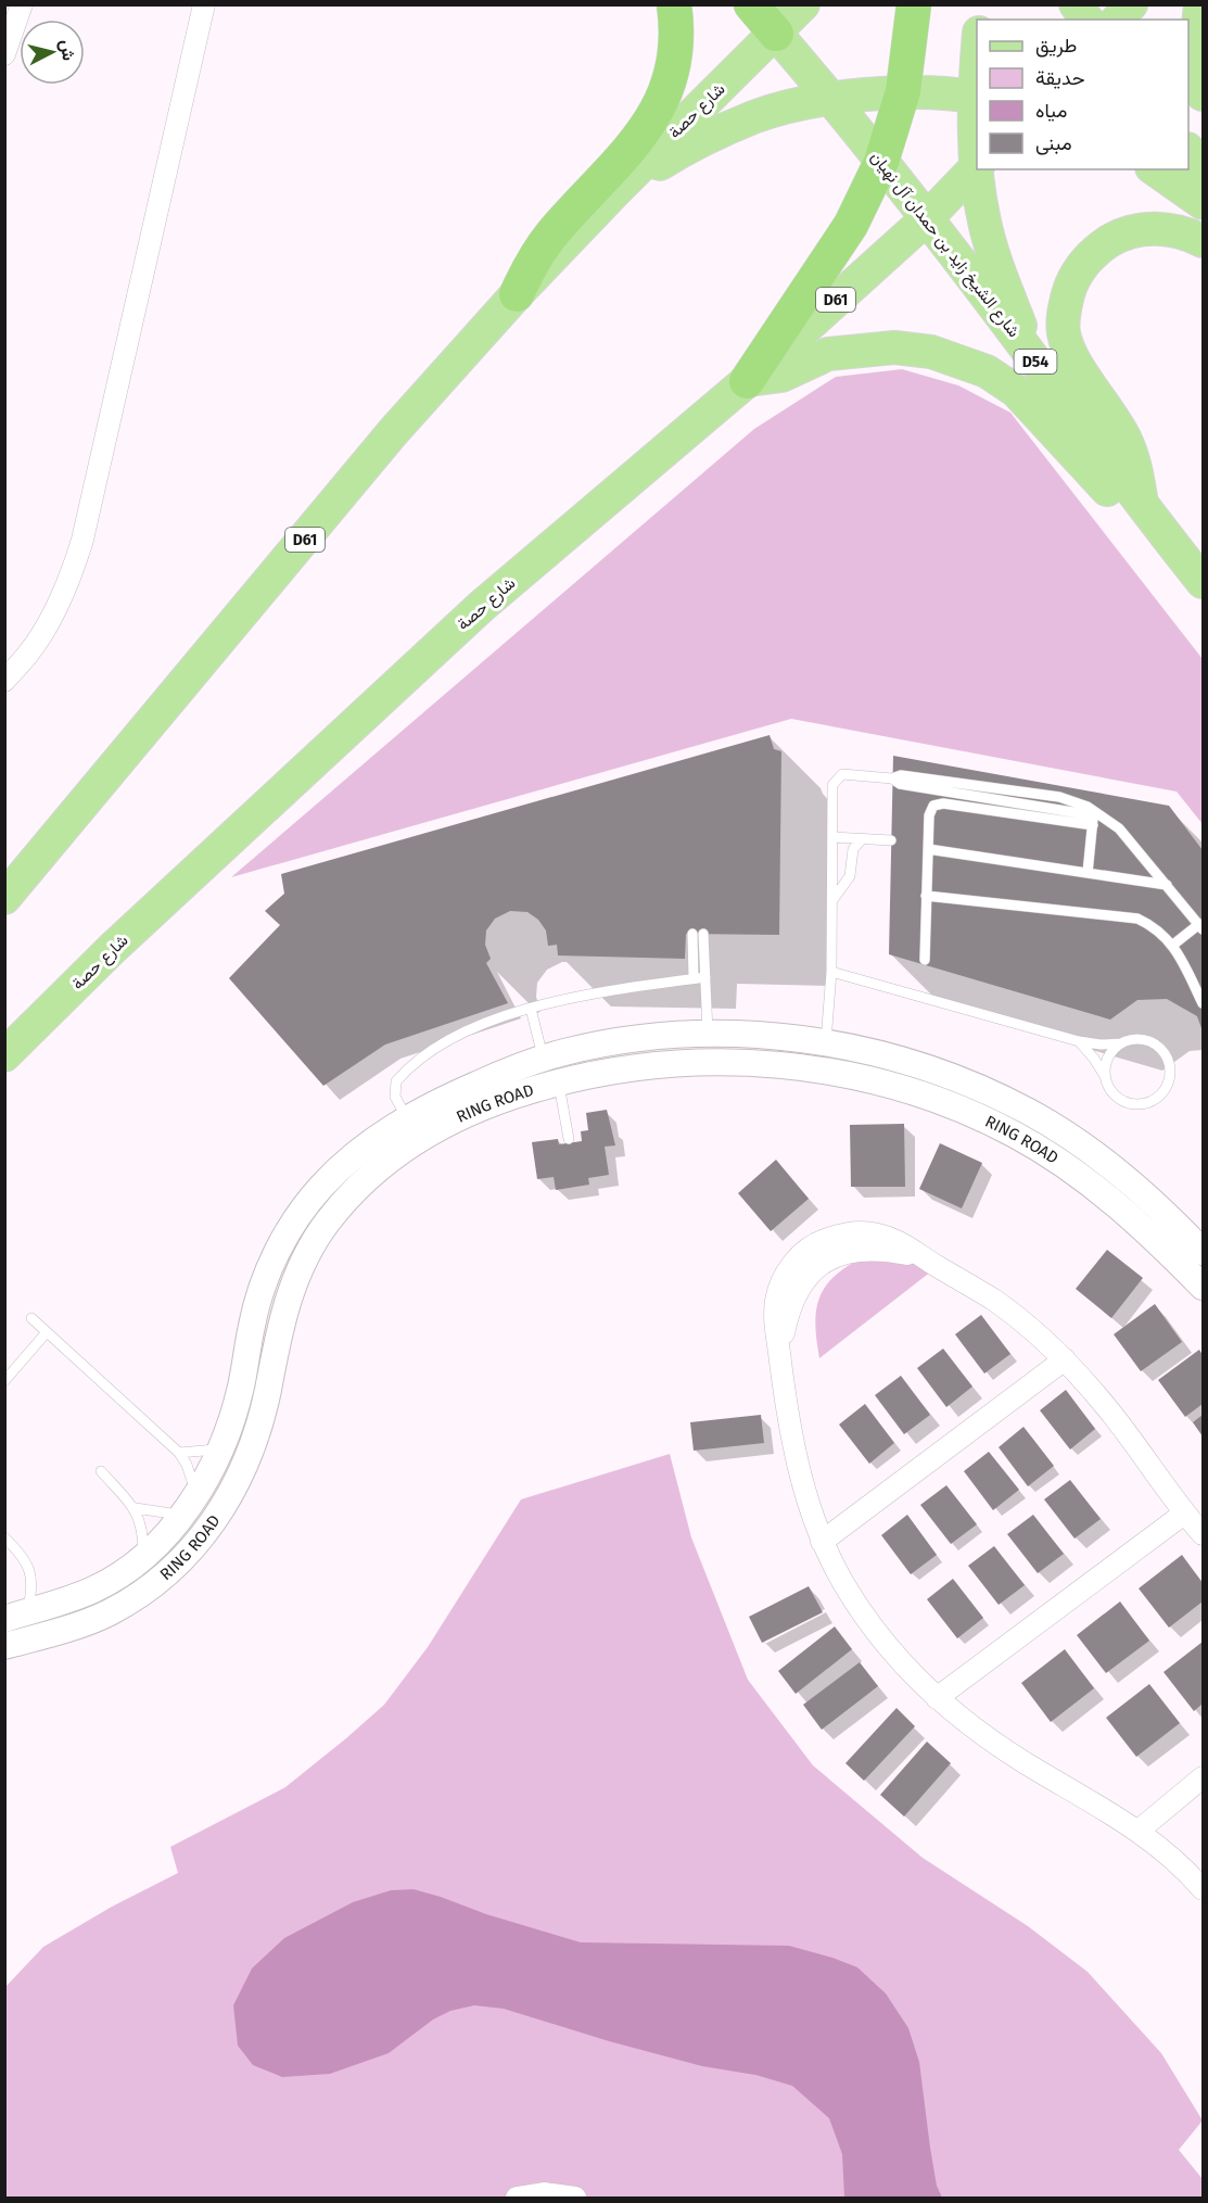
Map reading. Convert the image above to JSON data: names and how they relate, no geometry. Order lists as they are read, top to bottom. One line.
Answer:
{"streets":{"highway":["شارع الشيخ زايد بن حمدان آل نهيان","D54"],"main road":["شارع حصة","D61"],"street":["RING ROAD"]},"crossings":[["شارع حصة","شارع الشيخ زايد بن حمدان آل نهيان"]],"legend":["طريق","حديقة","مياه","مبنى"],"north":"right"}
